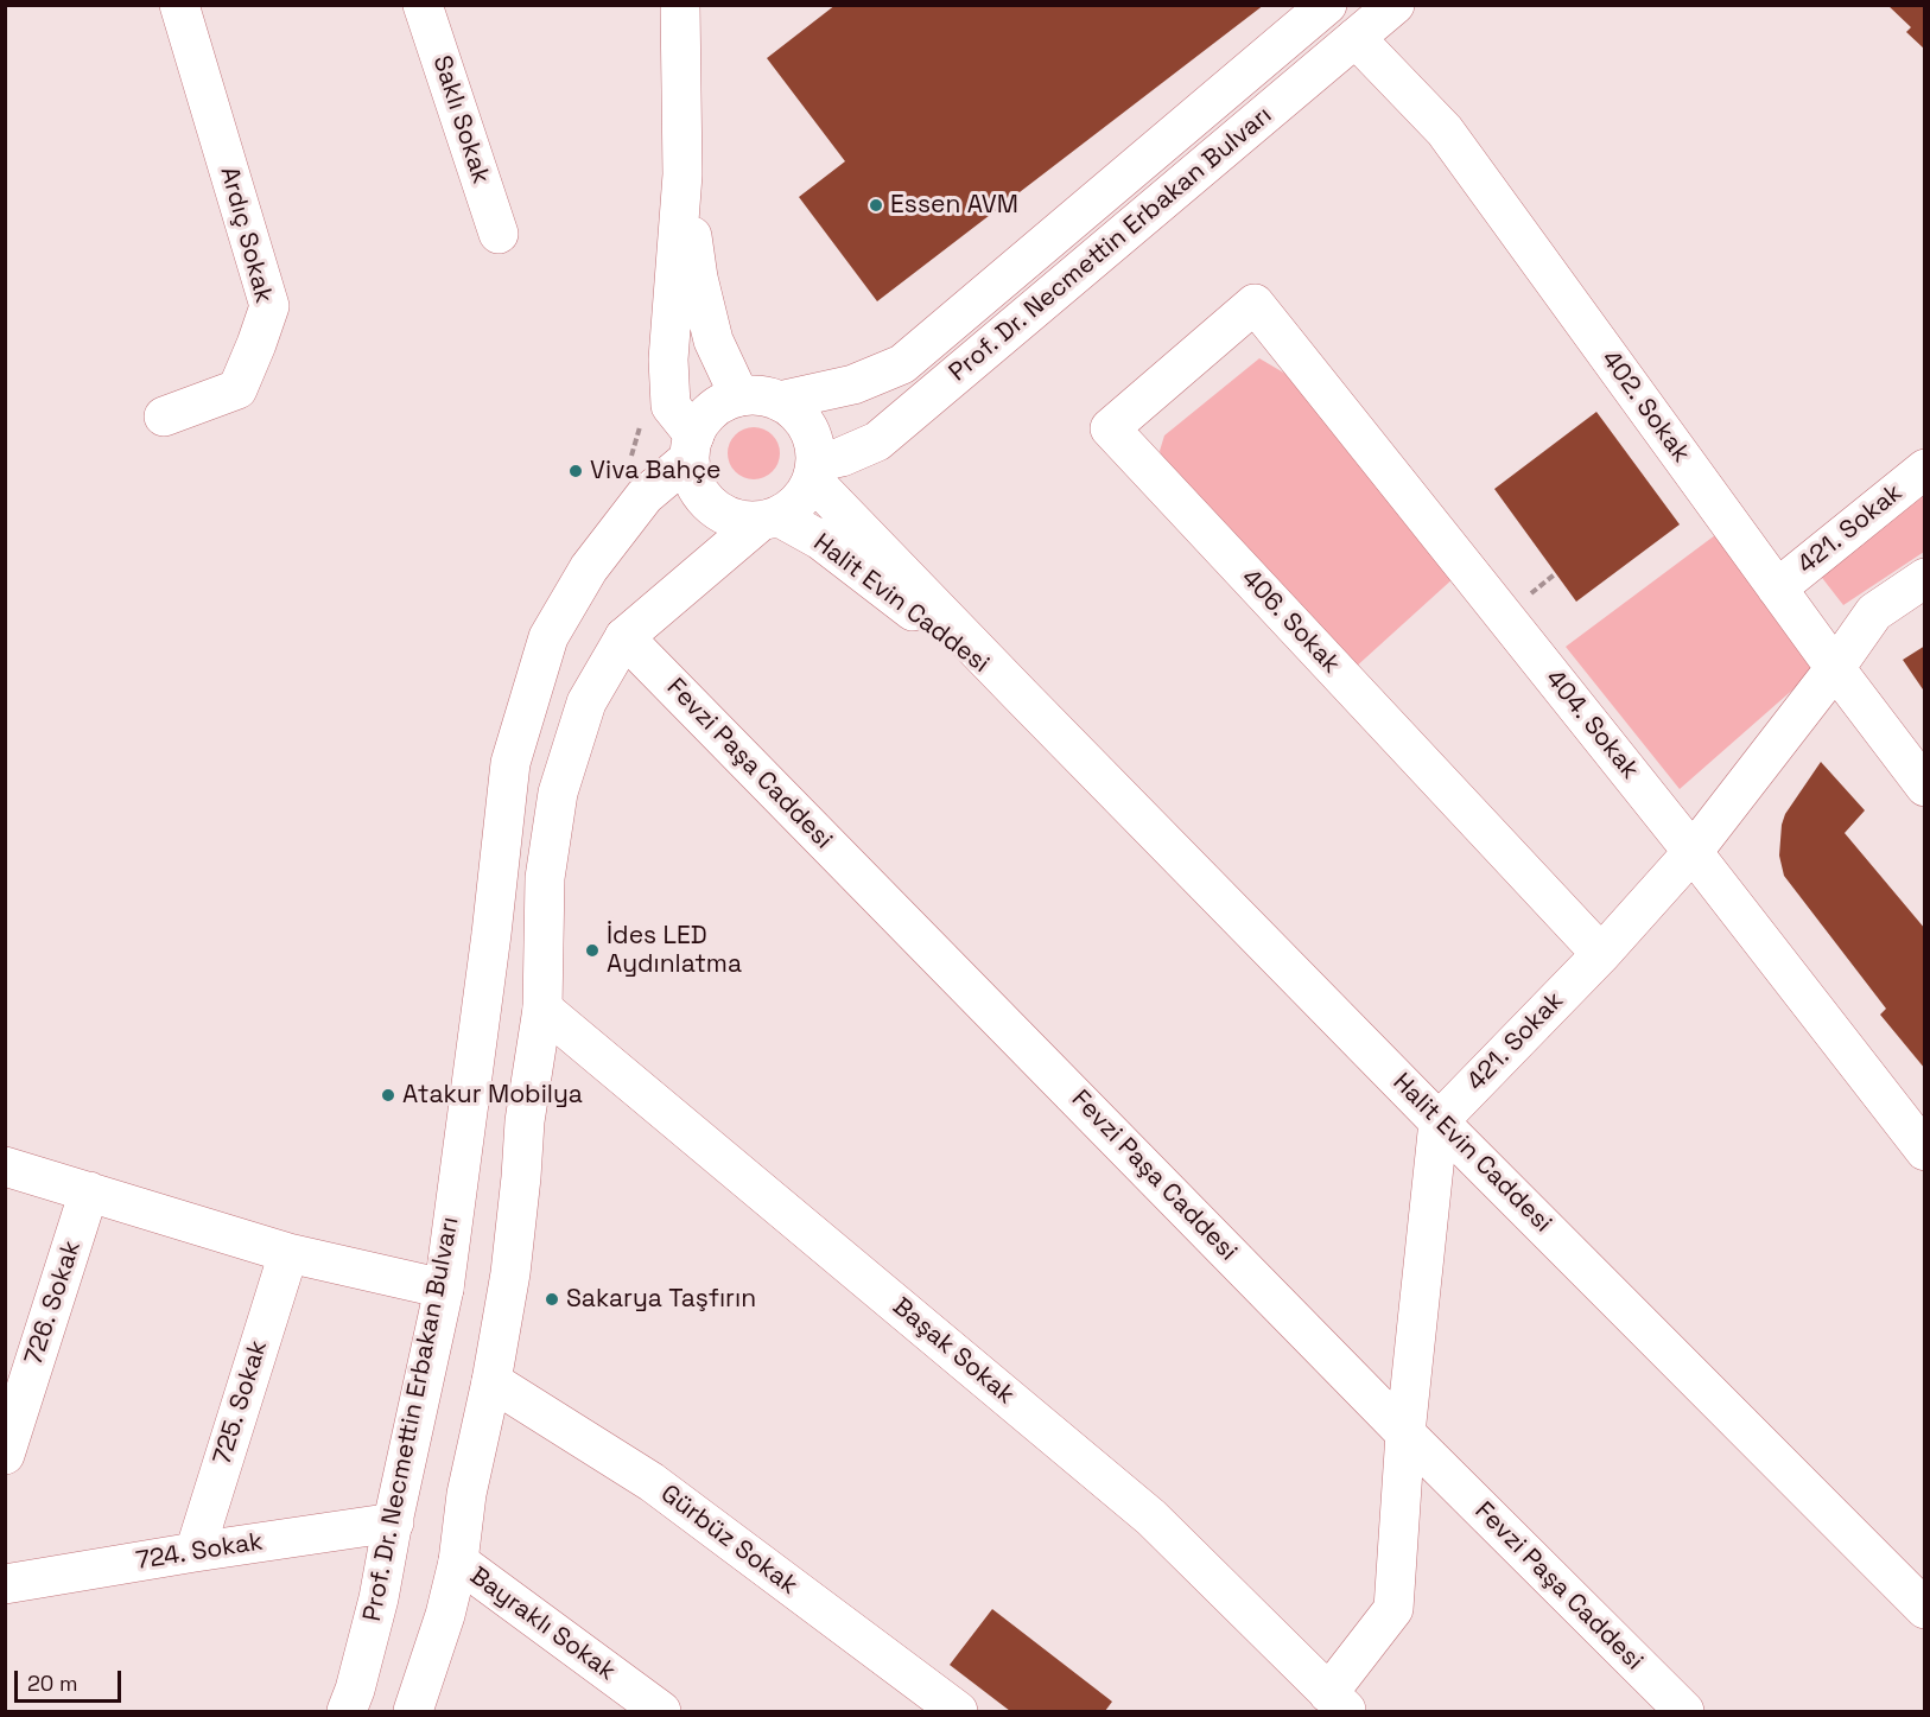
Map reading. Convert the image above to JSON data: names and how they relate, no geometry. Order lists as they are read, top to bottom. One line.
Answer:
{"streets":{"street":["Saklı Sokak","Ardıç Sokak","Prof. Dr. Necmettin Erbakan Bulvarı","402. Sokak","421. Sokak","Halit Evin Caddesi","406. Sokak","404. Sokak","Fevzi Paşa Caddesi","726. Sokak","Başak Sokak","725. Sokak","Gürbüz Sokak","724. Sokak","Bayraklı Sokak"]},"crossings":[["Prof. Dr. Necmettin Erbakan Bulvarı","402. Sokak"],["Prof. Dr. Necmettin Erbakan Bulvarı","Halit Evin Caddesi"],["Prof. Dr. Necmettin Erbakan Bulvarı","724. Sokak"],["402. Sokak","421. Sokak"],["421. Sokak","Halit Evin Caddesi"],["421. Sokak","406. Sokak"],["421. Sokak","404. Sokak"],["406. Sokak","404. Sokak"],["725. Sokak","724. Sokak"]],"places":["Essen AVM","Viva Bahçe","İdes LED Aydınlatma","Atakur Mobilya","Sakarya Taşfırın"],"scale_bar":"20 m"}
